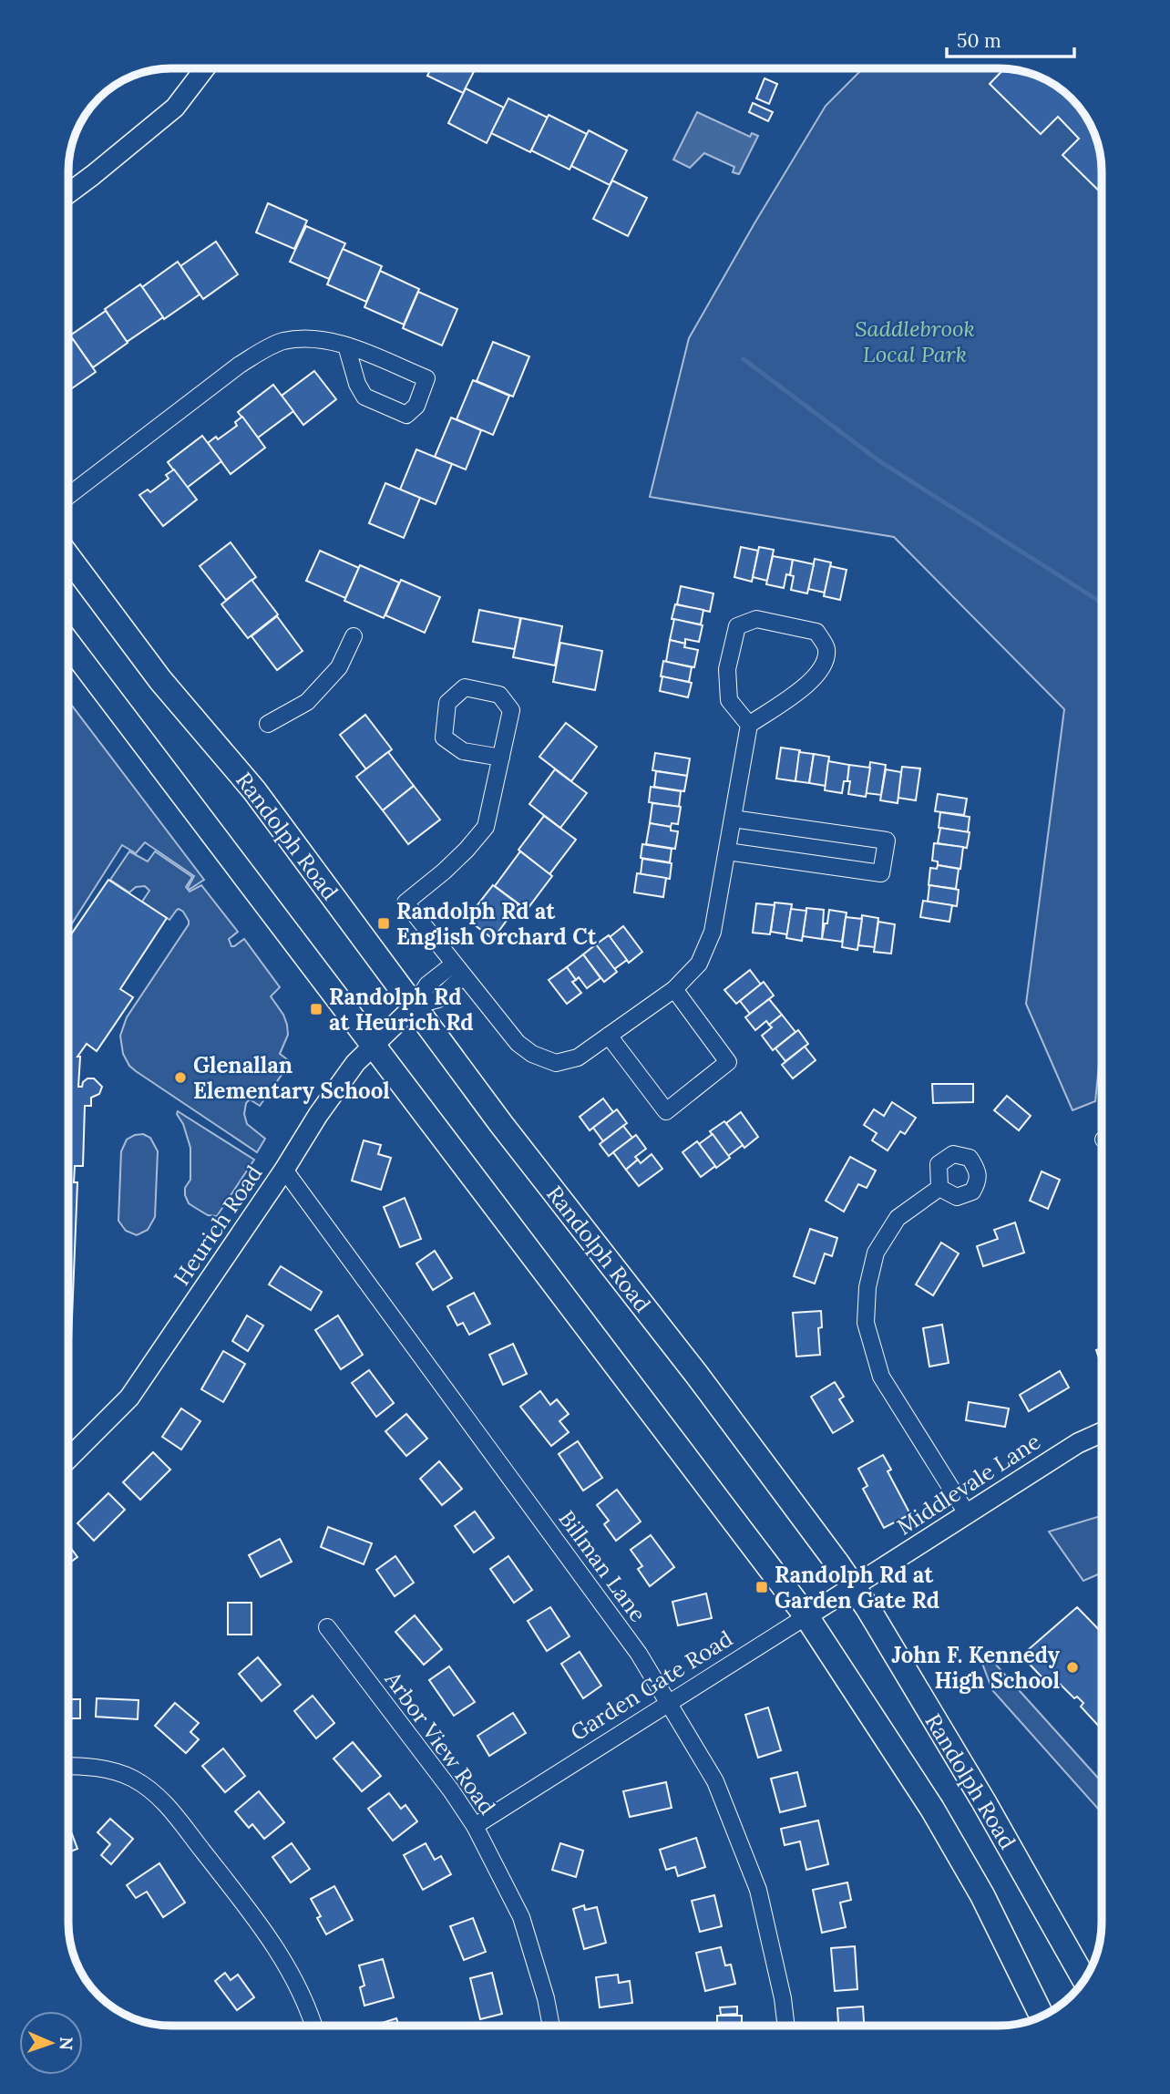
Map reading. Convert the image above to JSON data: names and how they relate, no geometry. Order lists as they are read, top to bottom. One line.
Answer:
{"streets":{"main road":["Randolph Road"],"street":["Heurich Road","Middlevale Lane","Billman Lane","Garden Gate Road","Arbor View Road"]},"crossings":[["Randolph Road","Heurich Road"],["Randolph Road","Middlevale Lane"],["Randolph Road","Garden Gate Road"],["Heurich Road","Billman Lane"],["Middlevale Lane","Garden Gate Road"],["Billman Lane","Garden Gate Road"],["Garden Gate Road","Arbor View Road"]],"parks":["Saddlebrook Local Park"],"places":{"transit":["Randolph Rd at English Orchard Ct","Randolph Rd at Heurich Rd","Randolph Rd at Garden Gate Rd"],"other":["Glenallan Elementary School","John F. Kennedy High School"]},"scale_bar":"50 m","north":"right"}
